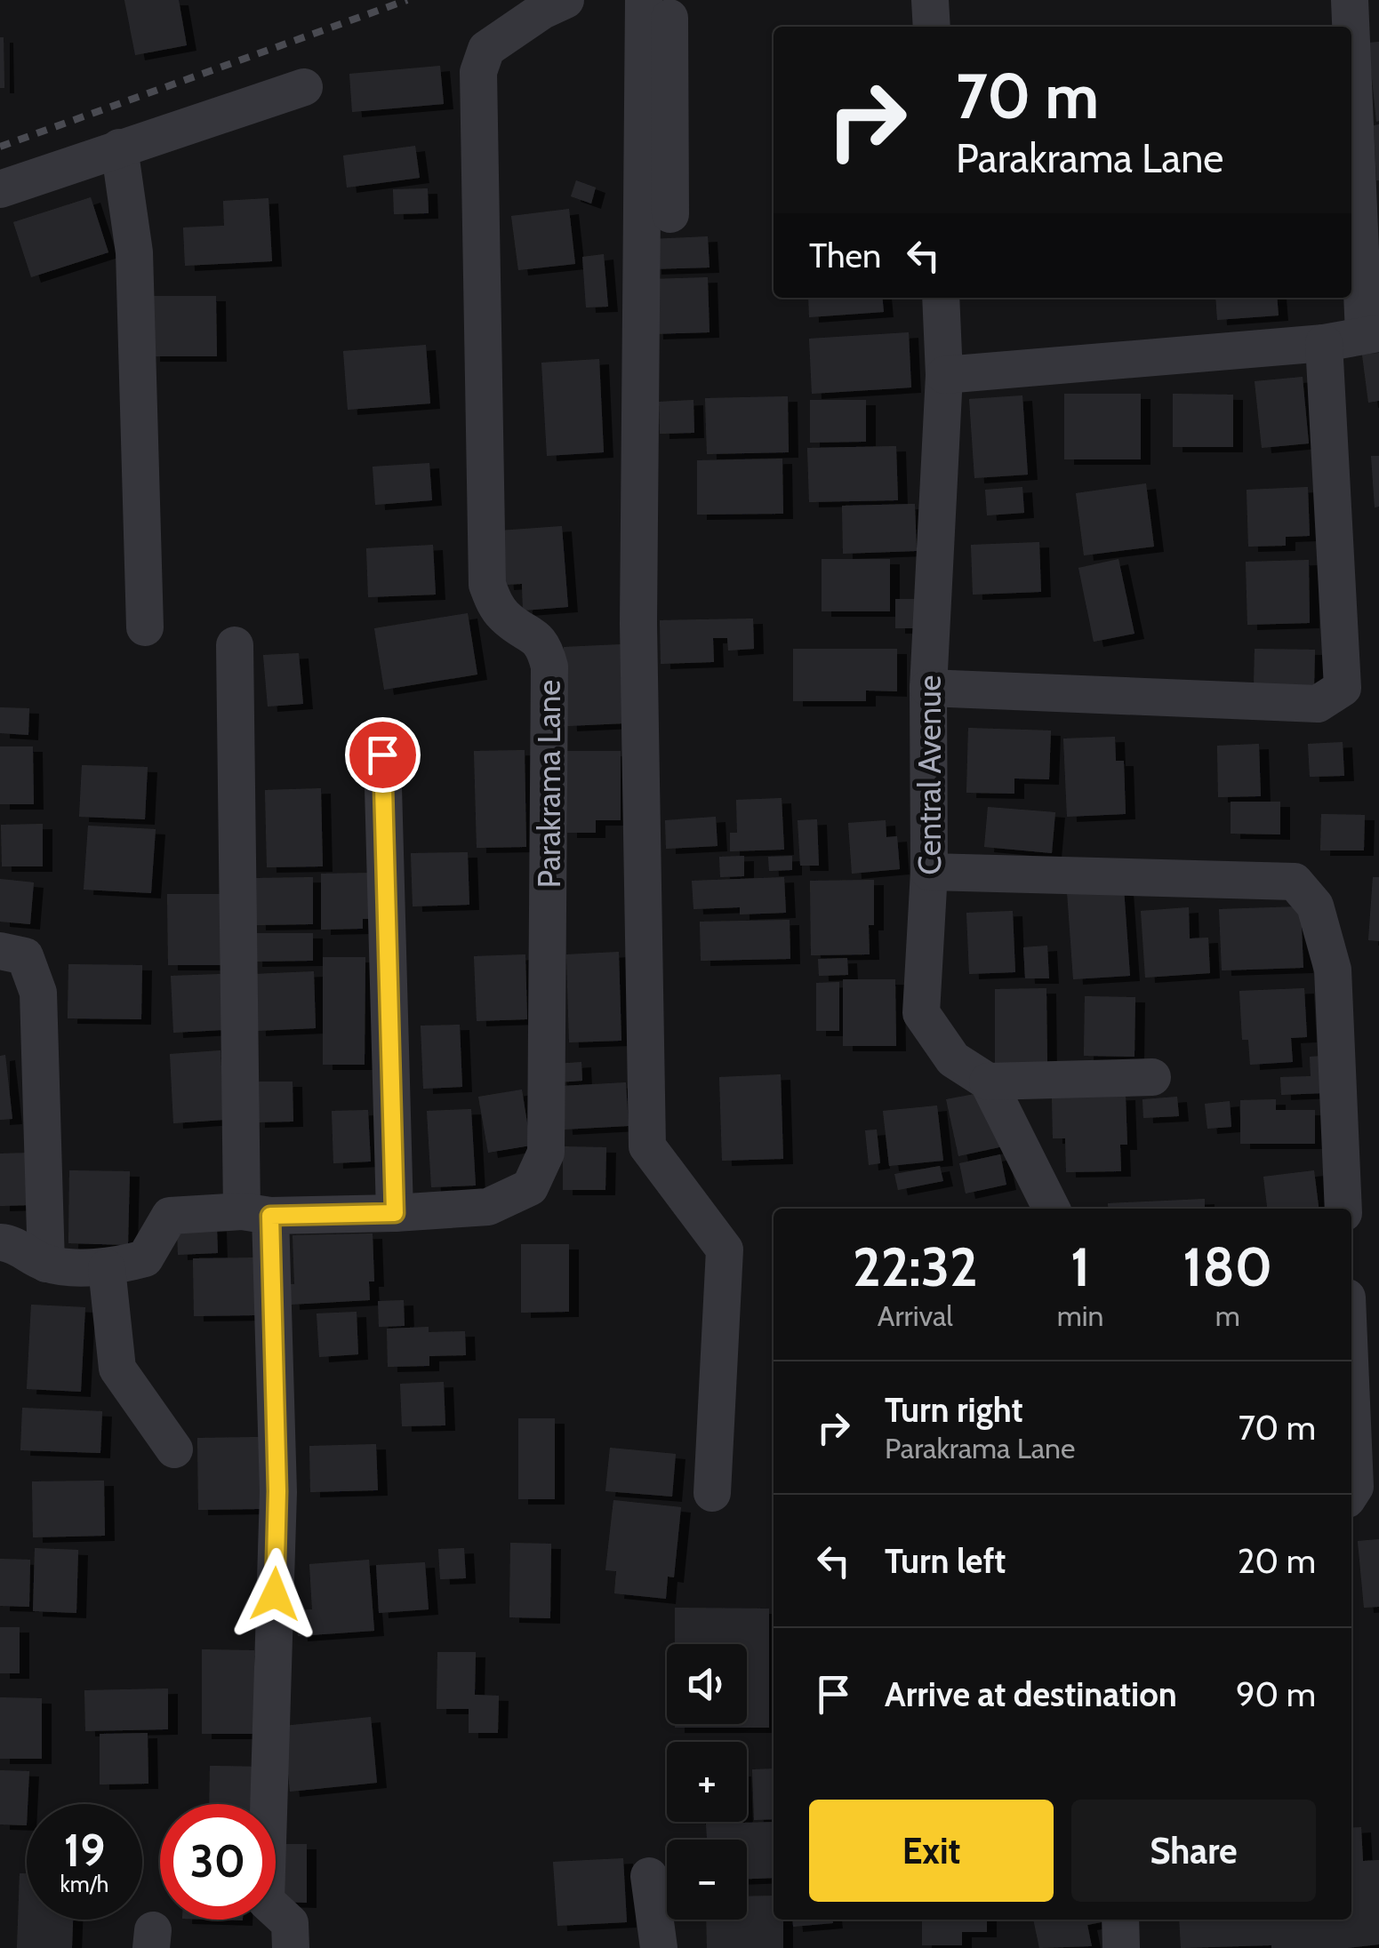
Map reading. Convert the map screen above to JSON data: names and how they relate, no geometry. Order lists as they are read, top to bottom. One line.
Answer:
{"streets":{"street":["Central Avenue","Parakrama Lane"]},"page":{"turn":["70 m","Parakrama Lane"],"then":"Then","eta":["22:32","Arrival","1","min","180","m"],"list":[{"name":"Turn right","note":"Parakrama Lane","value":"70 m"},{"name":"Turn left","value":"20 m"},{"name":"Arrive at destination","value":"90 m"}],"map_buttons":["+","−"],"buttons":["Exit","Share"],"speed":"19 km/h","limit":"30"}}
